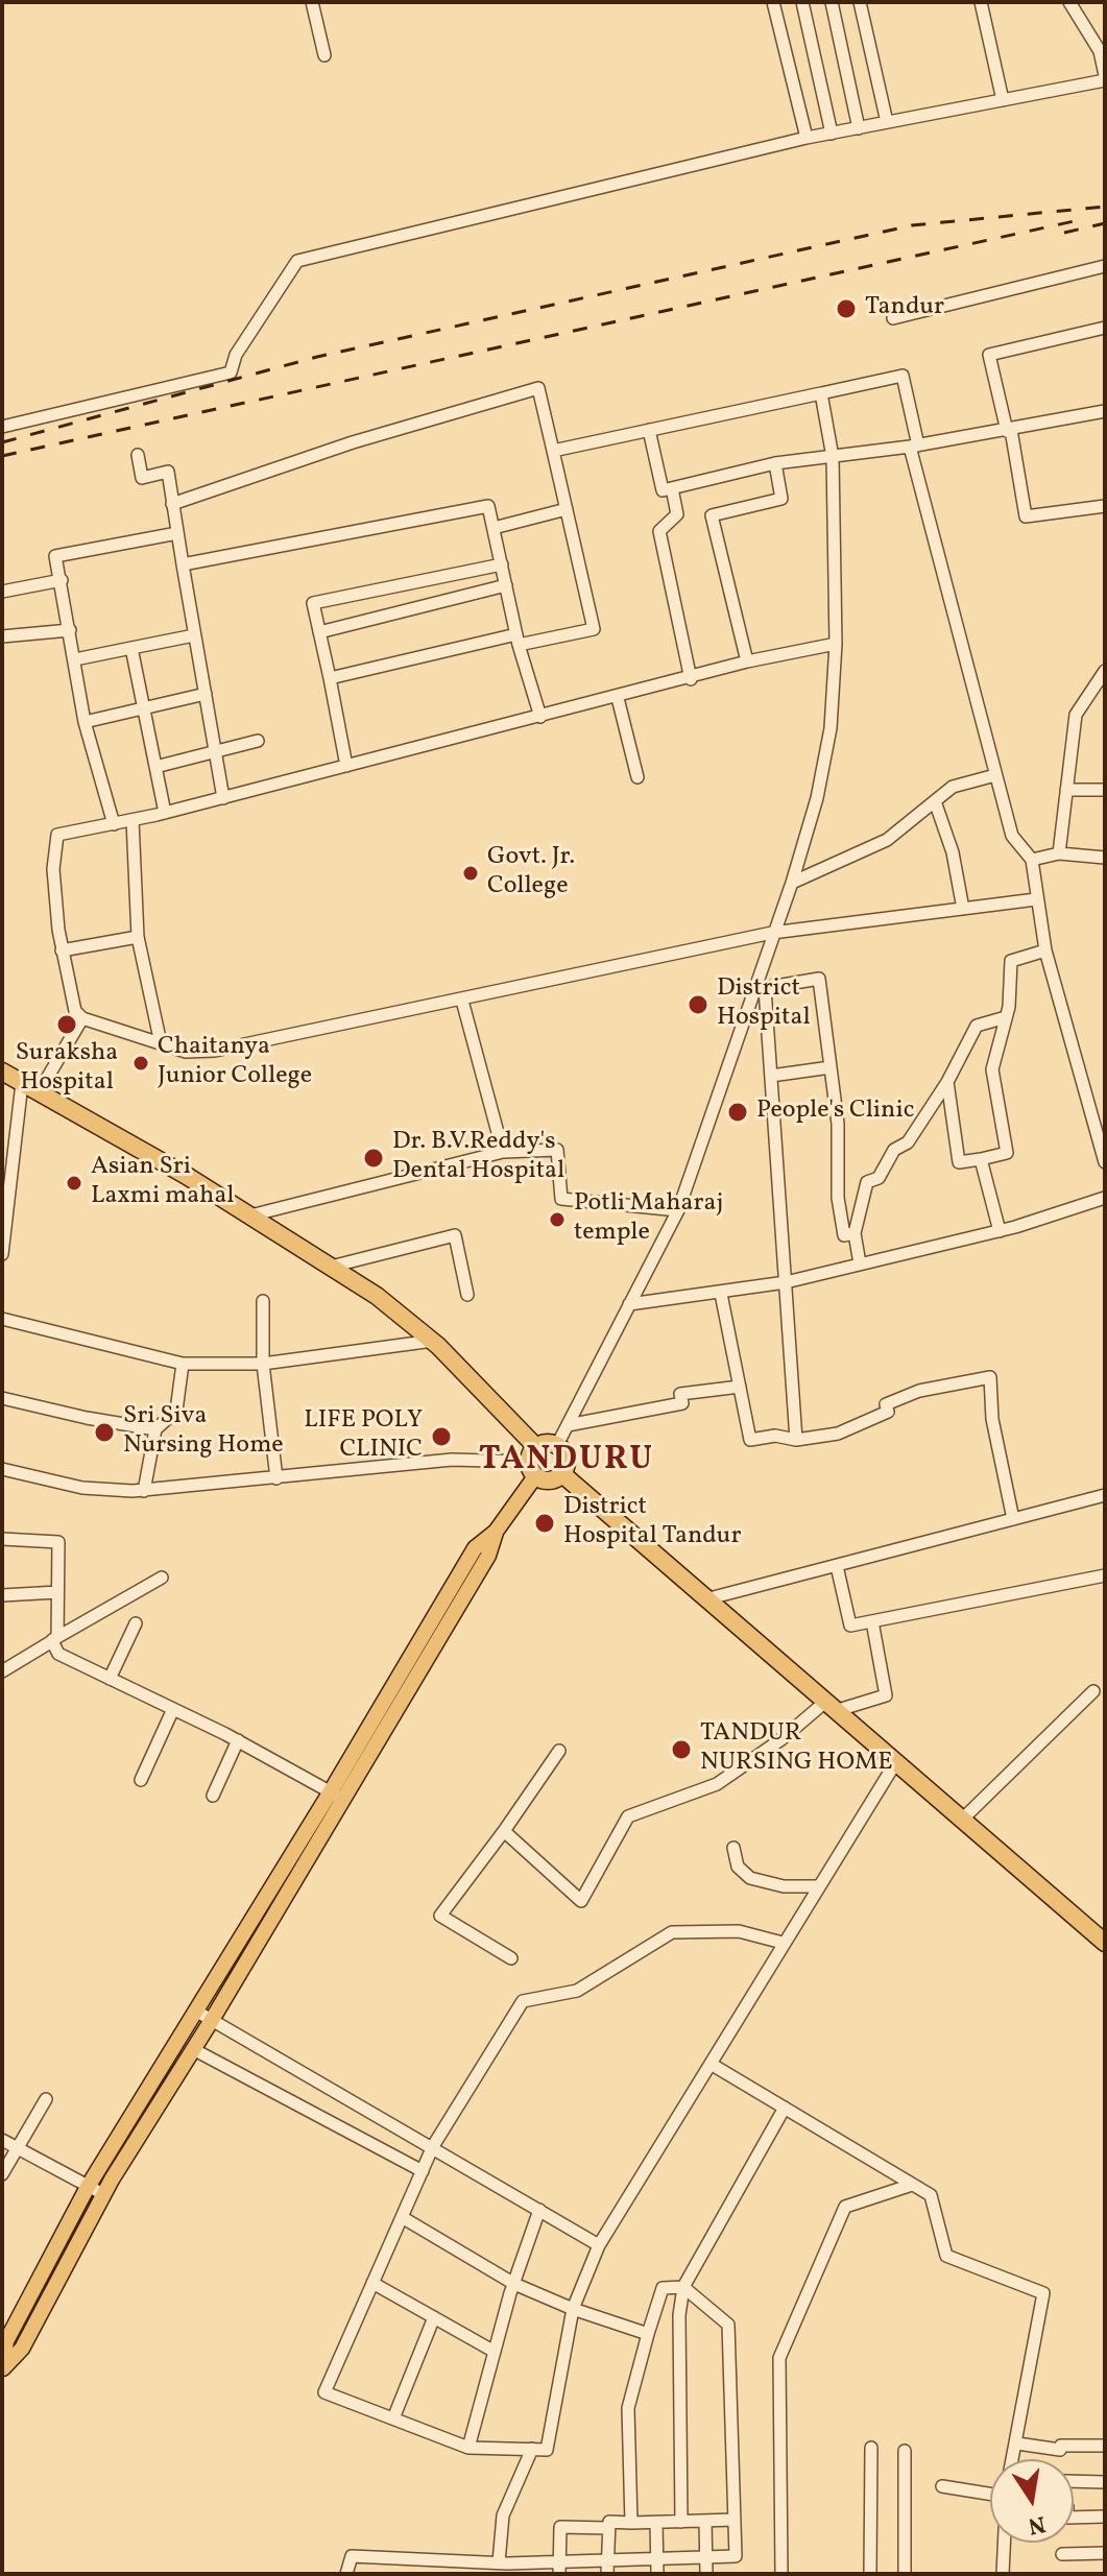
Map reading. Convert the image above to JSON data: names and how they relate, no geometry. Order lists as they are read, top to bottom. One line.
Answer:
{"districts":["TANDURU"],"places":["Tandur","Govt. Jr. College","District Hospital","Suraksha Hospital","Chaitanya Junior College","People's Clinic","Dr. B.V.Reddy's Dental Hospital","Asian Sri Laxmi mahal","Potli Maharaj temple","Sri Siva Nursing Home","LIFE POLY CLINIC","District Hospital Tandur","TANDUR NURSING HOME"],"north":"bottom"}
